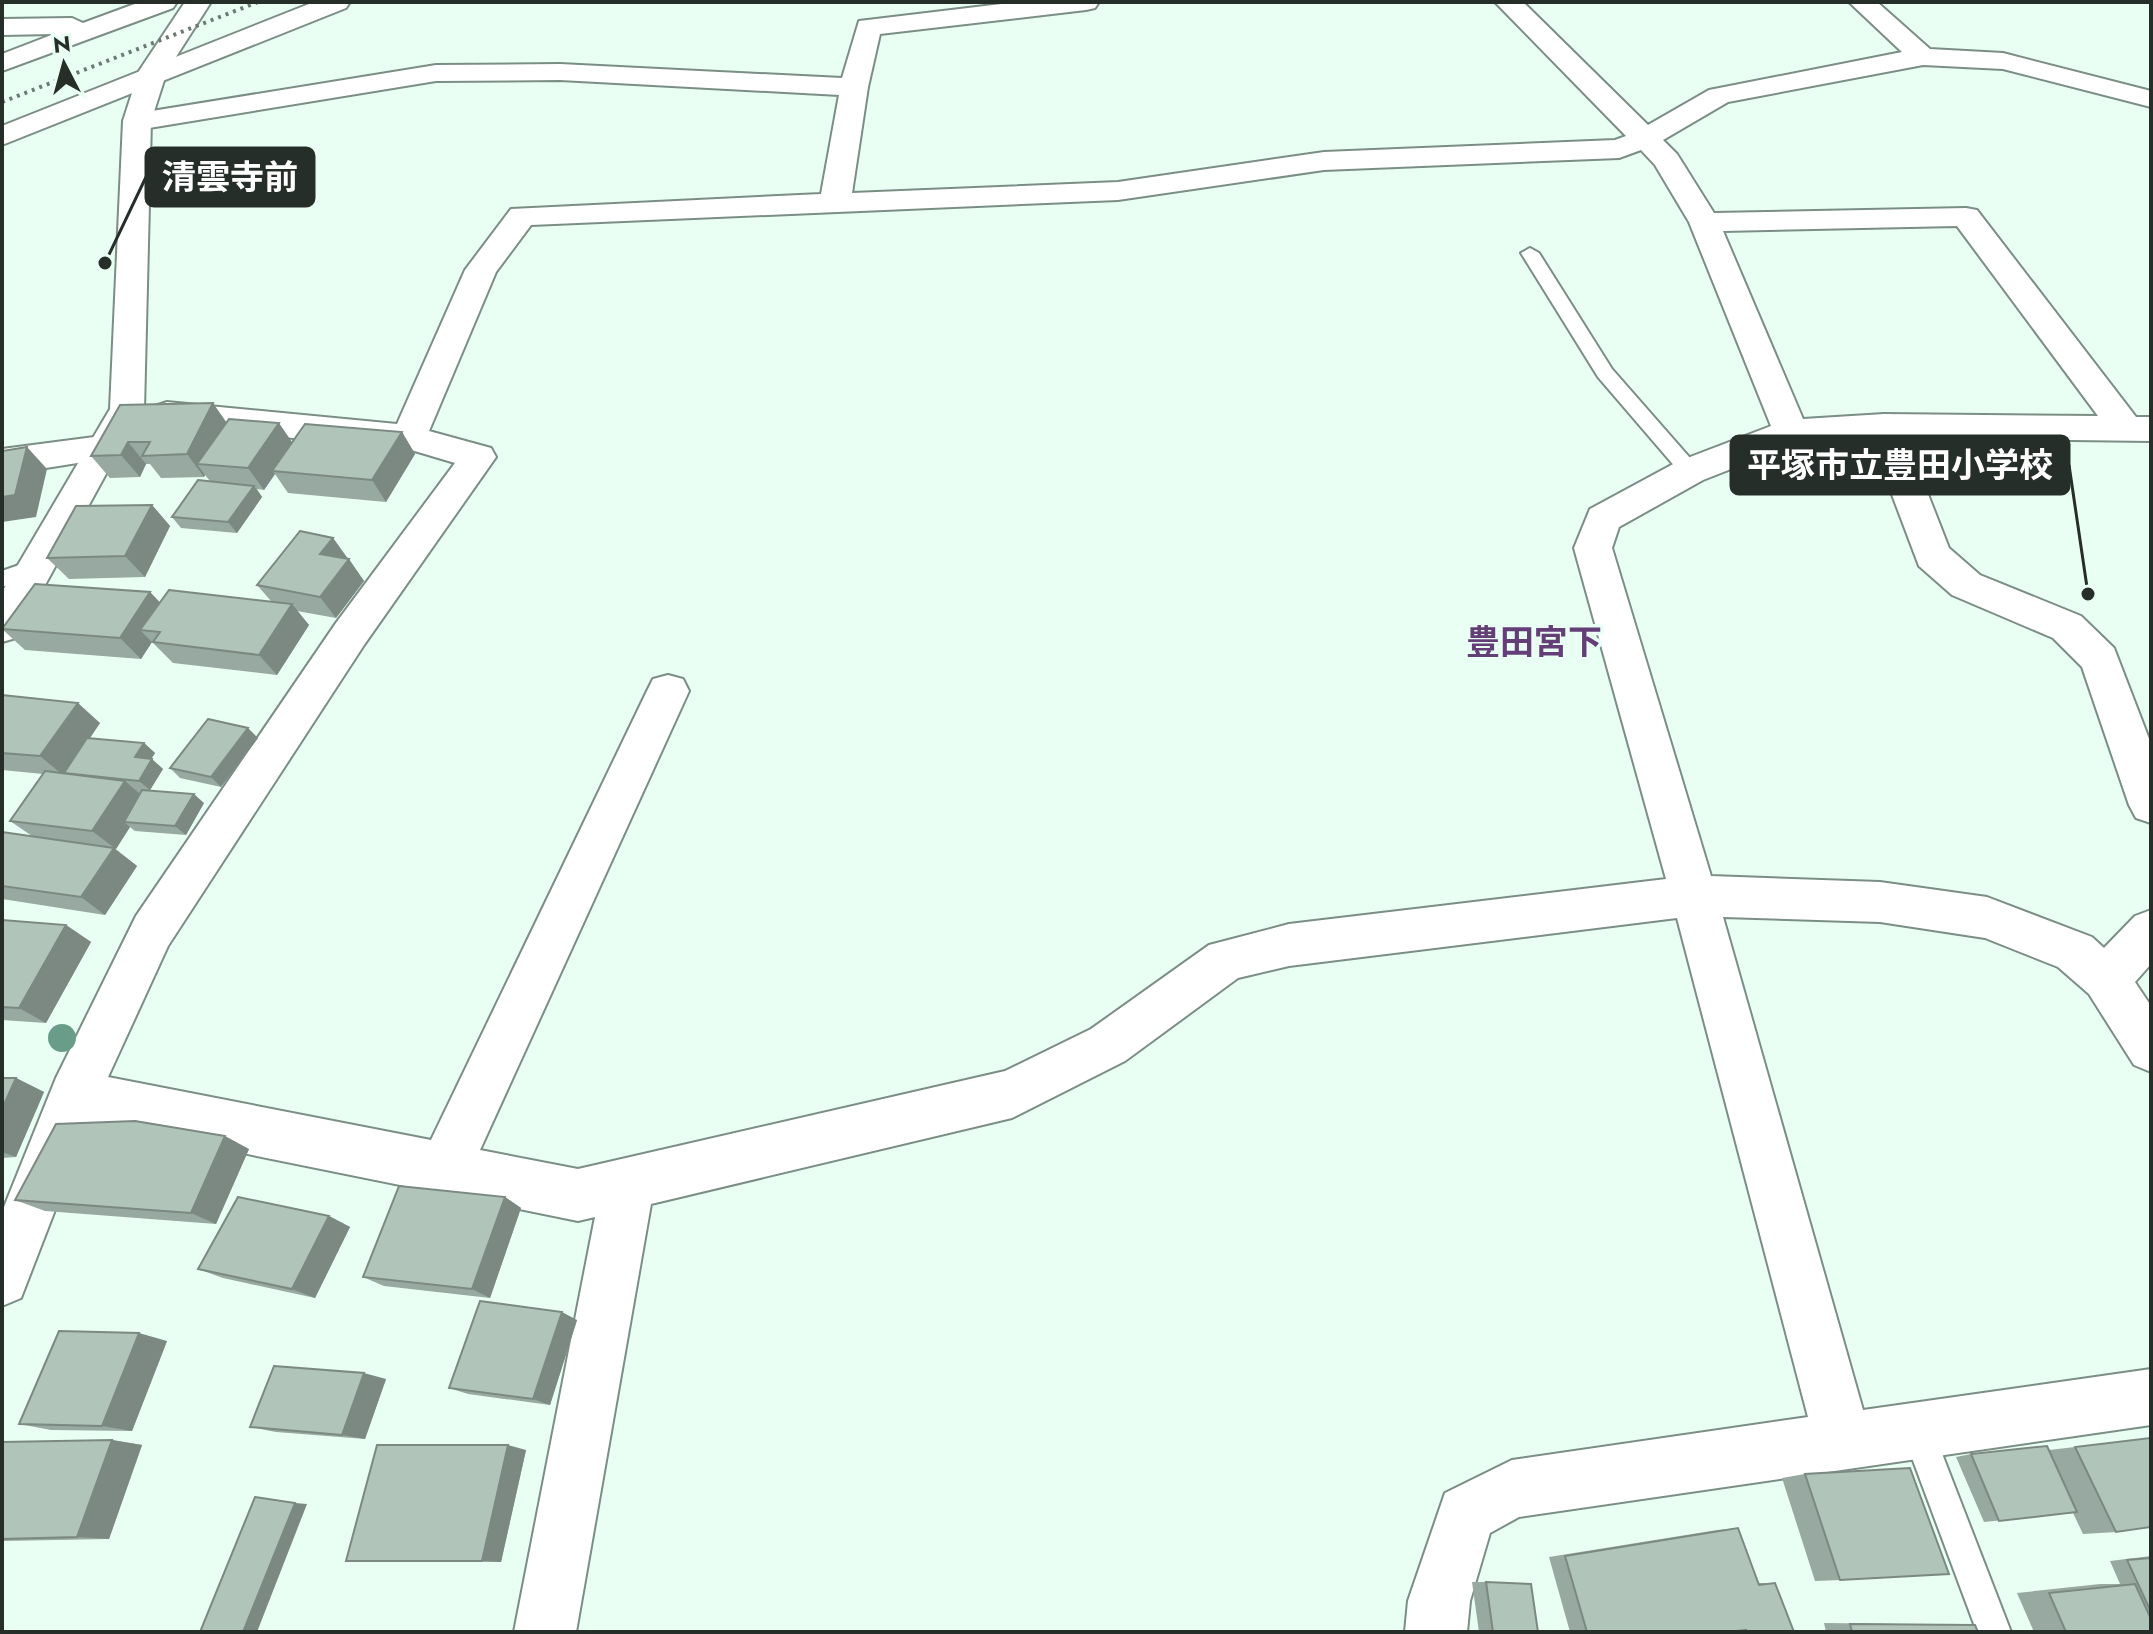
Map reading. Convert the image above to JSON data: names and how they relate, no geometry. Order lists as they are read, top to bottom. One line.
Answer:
{"districts":["豊田宮下"],"places":["清雲寺前","平塚市立豊田小学校"],"north":"top"}
